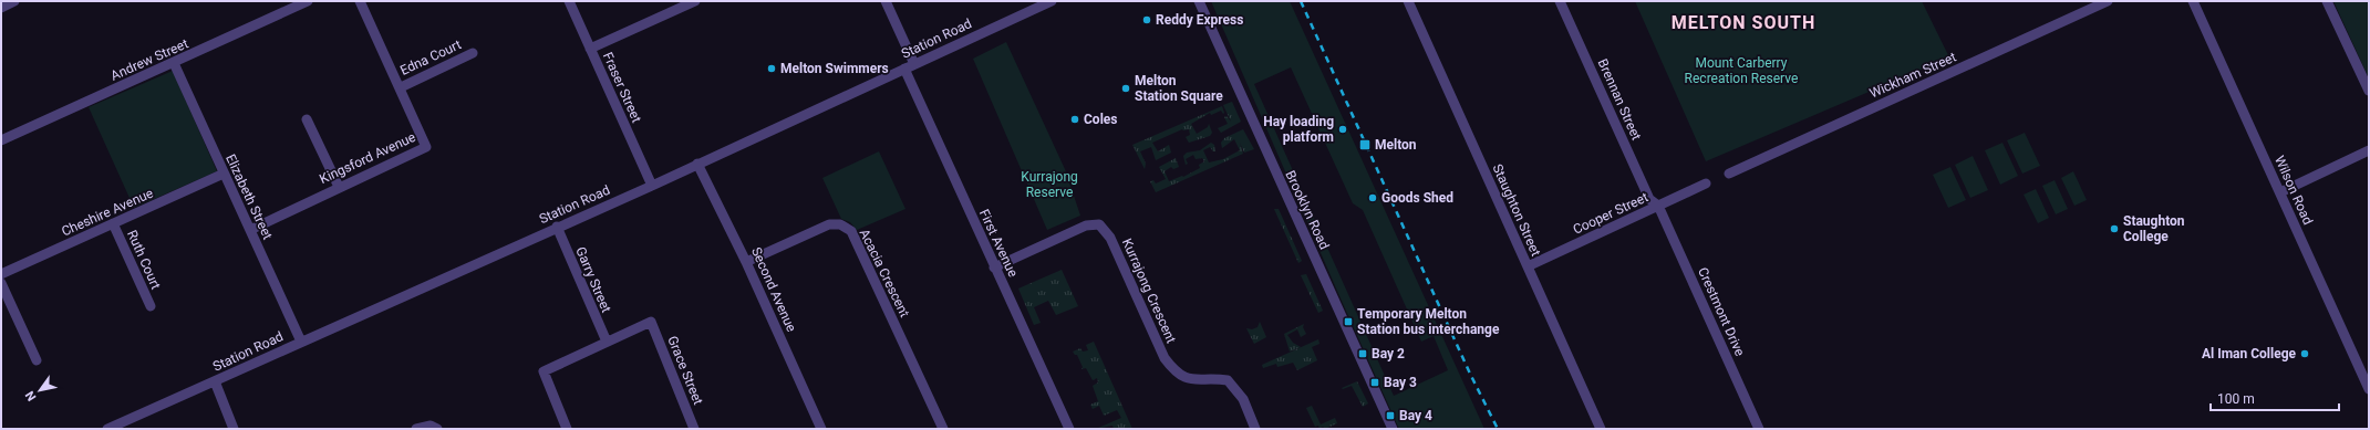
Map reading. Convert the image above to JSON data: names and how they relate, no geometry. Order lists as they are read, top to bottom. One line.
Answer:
{"streets":{"street":["Station Road","Edna Court","Andrew Street","Wickham Street","Fraser Street","Brennan Street","Kingsford Avenue","Wilson Road","Elizabeth Street","Brooklyn Road","Staughton Street","Cheshire Avenue","Cooper Street","First Avenue","Ruth Court","Acacia Crescent","Garry Street","Second Avenue","Kurrajong Crescent","Crestmont Drive","Grace Street"]},"crossings":[["Station Road","Fraser Street"],["Station Road","Elizabeth Street"],["Station Road","First Avenue"],["Station Road","Garry Street"],["Station Road","Second Avenue"],["Edna Court","Kingsford Avenue"],["Andrew Street","Elizabeth Street"],["Brennan Street","Cooper Street"],["Brennan Street","Crestmont Drive"],["Kingsford Avenue","Elizabeth Street"],["Elizabeth Street","Cheshire Avenue"],["Staughton Street","Cooper Street"],["Cheshire Avenue","Ruth Court"],["Cooper Street","Crestmont Drive"],["First Avenue","Kurrajong Crescent"],["Acacia Crescent","Second Avenue"],["Garry Street","Grace Street"]],"districts":["MELTON SOUTH"],"parks":["Mount Carberry Recreation Reserve","Kurrajong Reserve"],"places":{"other":["Reddy Express","Melton Swimmers","Melton Station Square","Coles","Hay loading platform","Goods Shed","Staughton College","Al Iman College"],"transit":["Melton","Temporary Melton Station bus interchange","Bay 2","Bay 3","Bay 4"]},"scale_bar":"100 m","north":"bottom left"}
